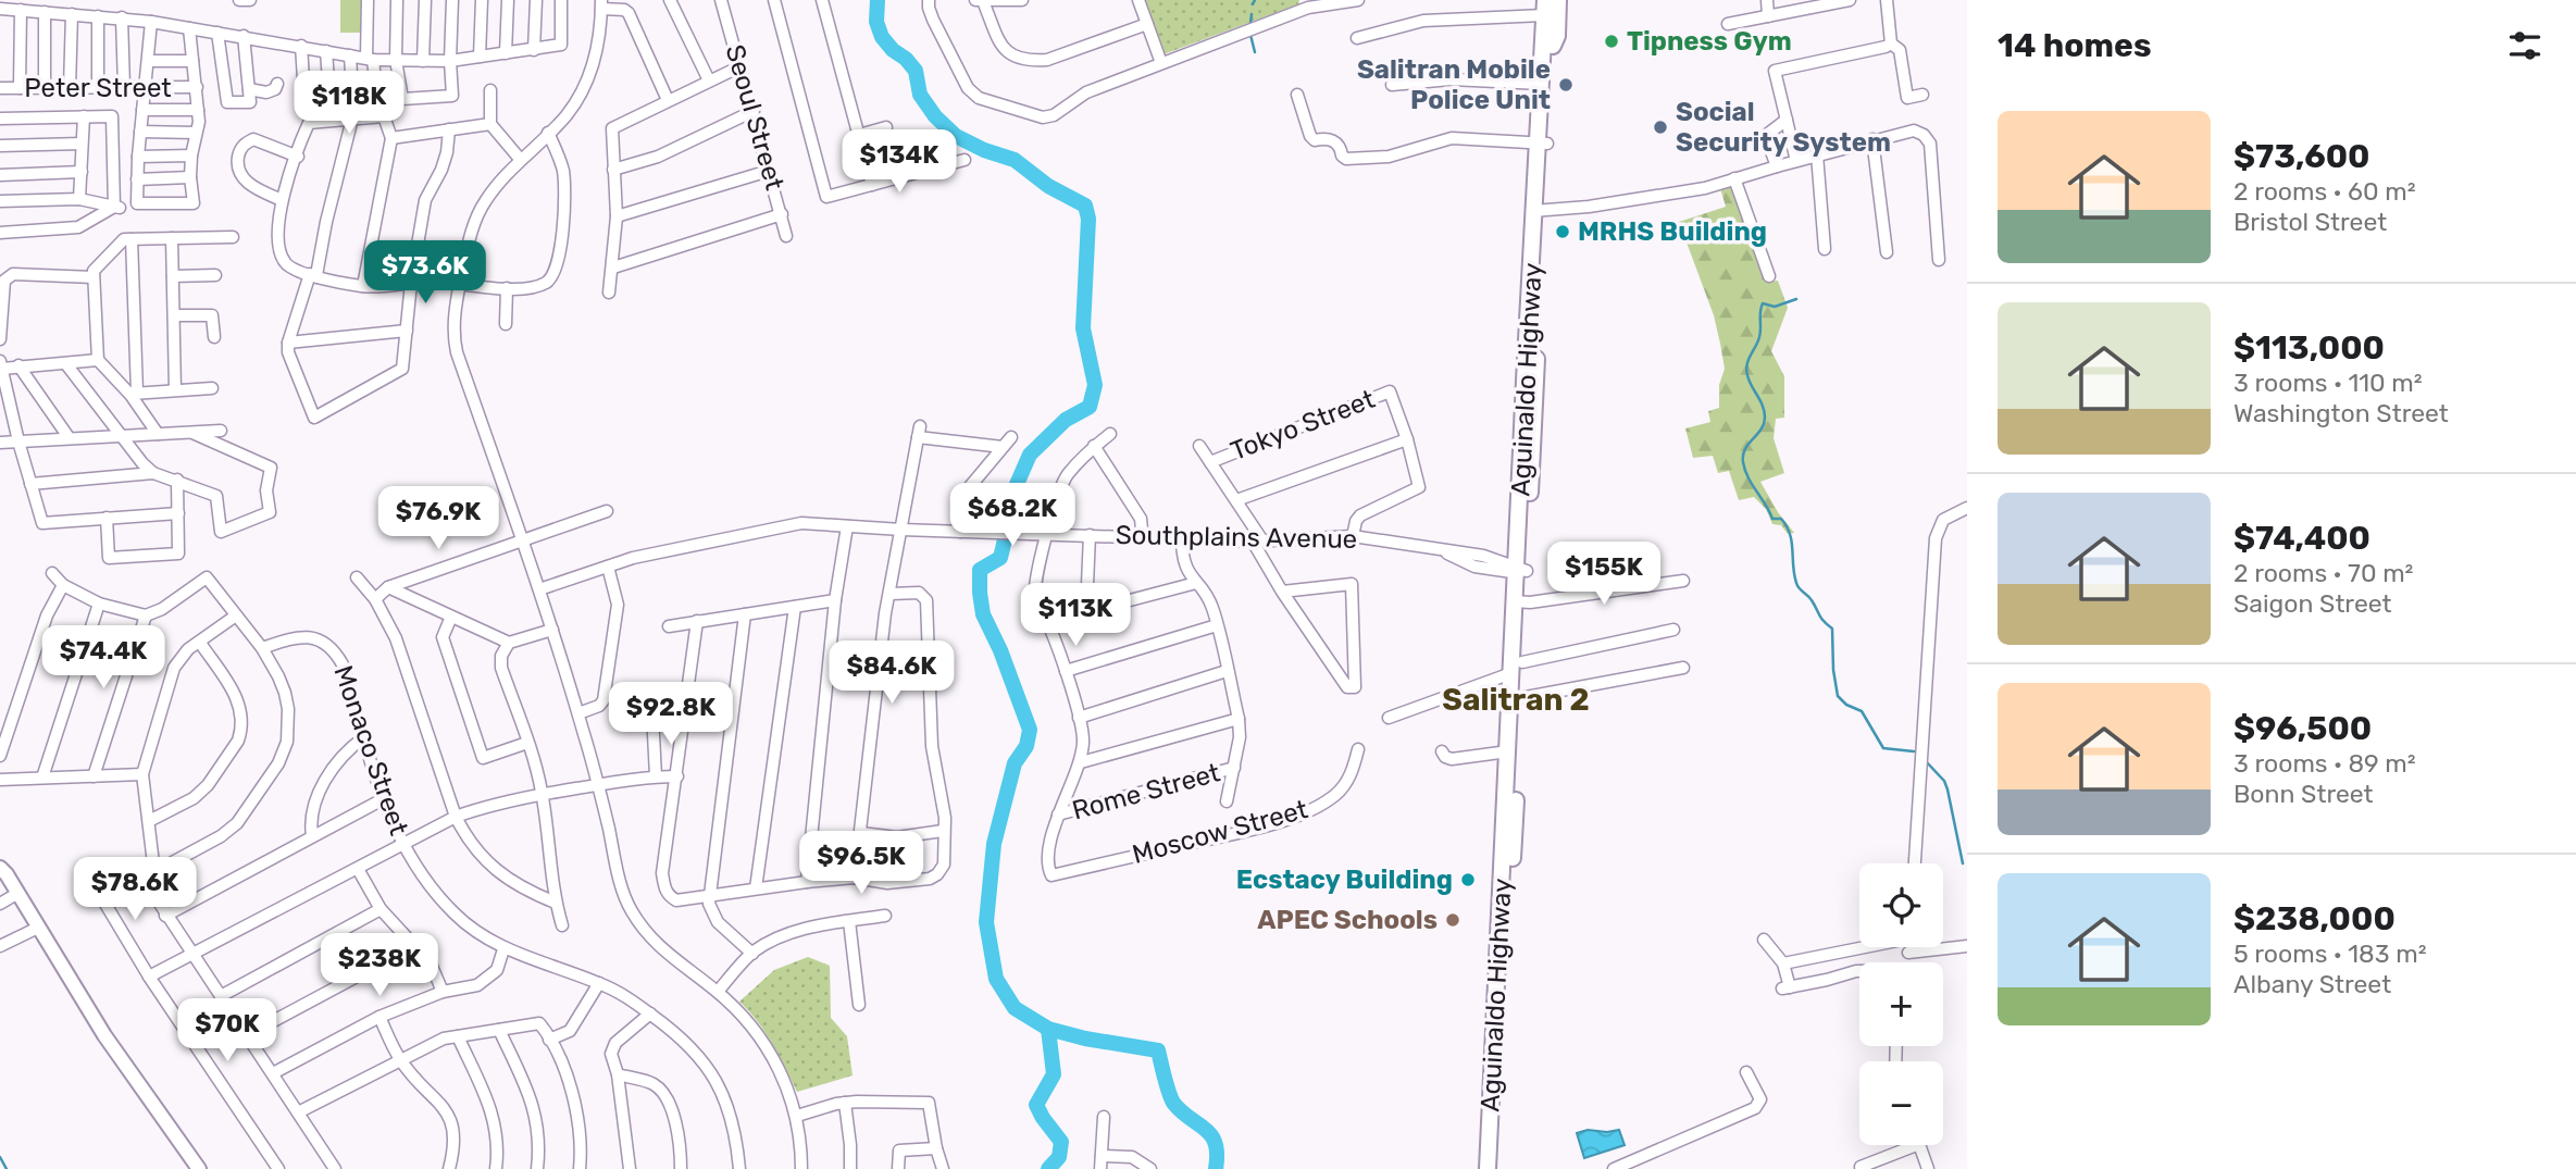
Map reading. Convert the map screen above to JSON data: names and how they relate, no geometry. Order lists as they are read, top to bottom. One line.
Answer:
{"streets":{"highway":["Aguinaldo Highway"],"street":["Peter Street","Seoul Street","Tokyo Street","Southplains Avenue","Monaco Street","Rome Street","Moscow Street"]},"crossings":[["Aguinaldo Highway","Southplains Avenue"],["Tokyo Street","Southplains Avenue"],["Rome Street","Moscow Street"]],"districts":["Salitran 2"],"places":["Tipness Gym","Salitran Mobile Police Unit","Social Security System","MRHS Building","Ecstacy Building","APEC Schools"],"page":{"heading":"14 homes","price":["$118K","$134K","$73.6K","$68.2K","$76.9K","$155K","$113K","$74.4K","$84.6K","$92.8K","$96.5K","$78.6K","$238K","$70K"],"list":[{"name":"$73,600","note":"2 rooms · 60 m² · Bristol Street"},{"name":"$113,000","note":"3 rooms · 110 m² · Washington Street"},{"name":"$74,400","note":"2 rooms · 70 m² · Saigon Street"},{"name":"$96,500","note":"3 rooms · 89 m² · Bonn Street"},{"name":"$238,000","note":"5 rooms · 183 m² · Albany Street"}],"map_buttons":["+","−"]}}
